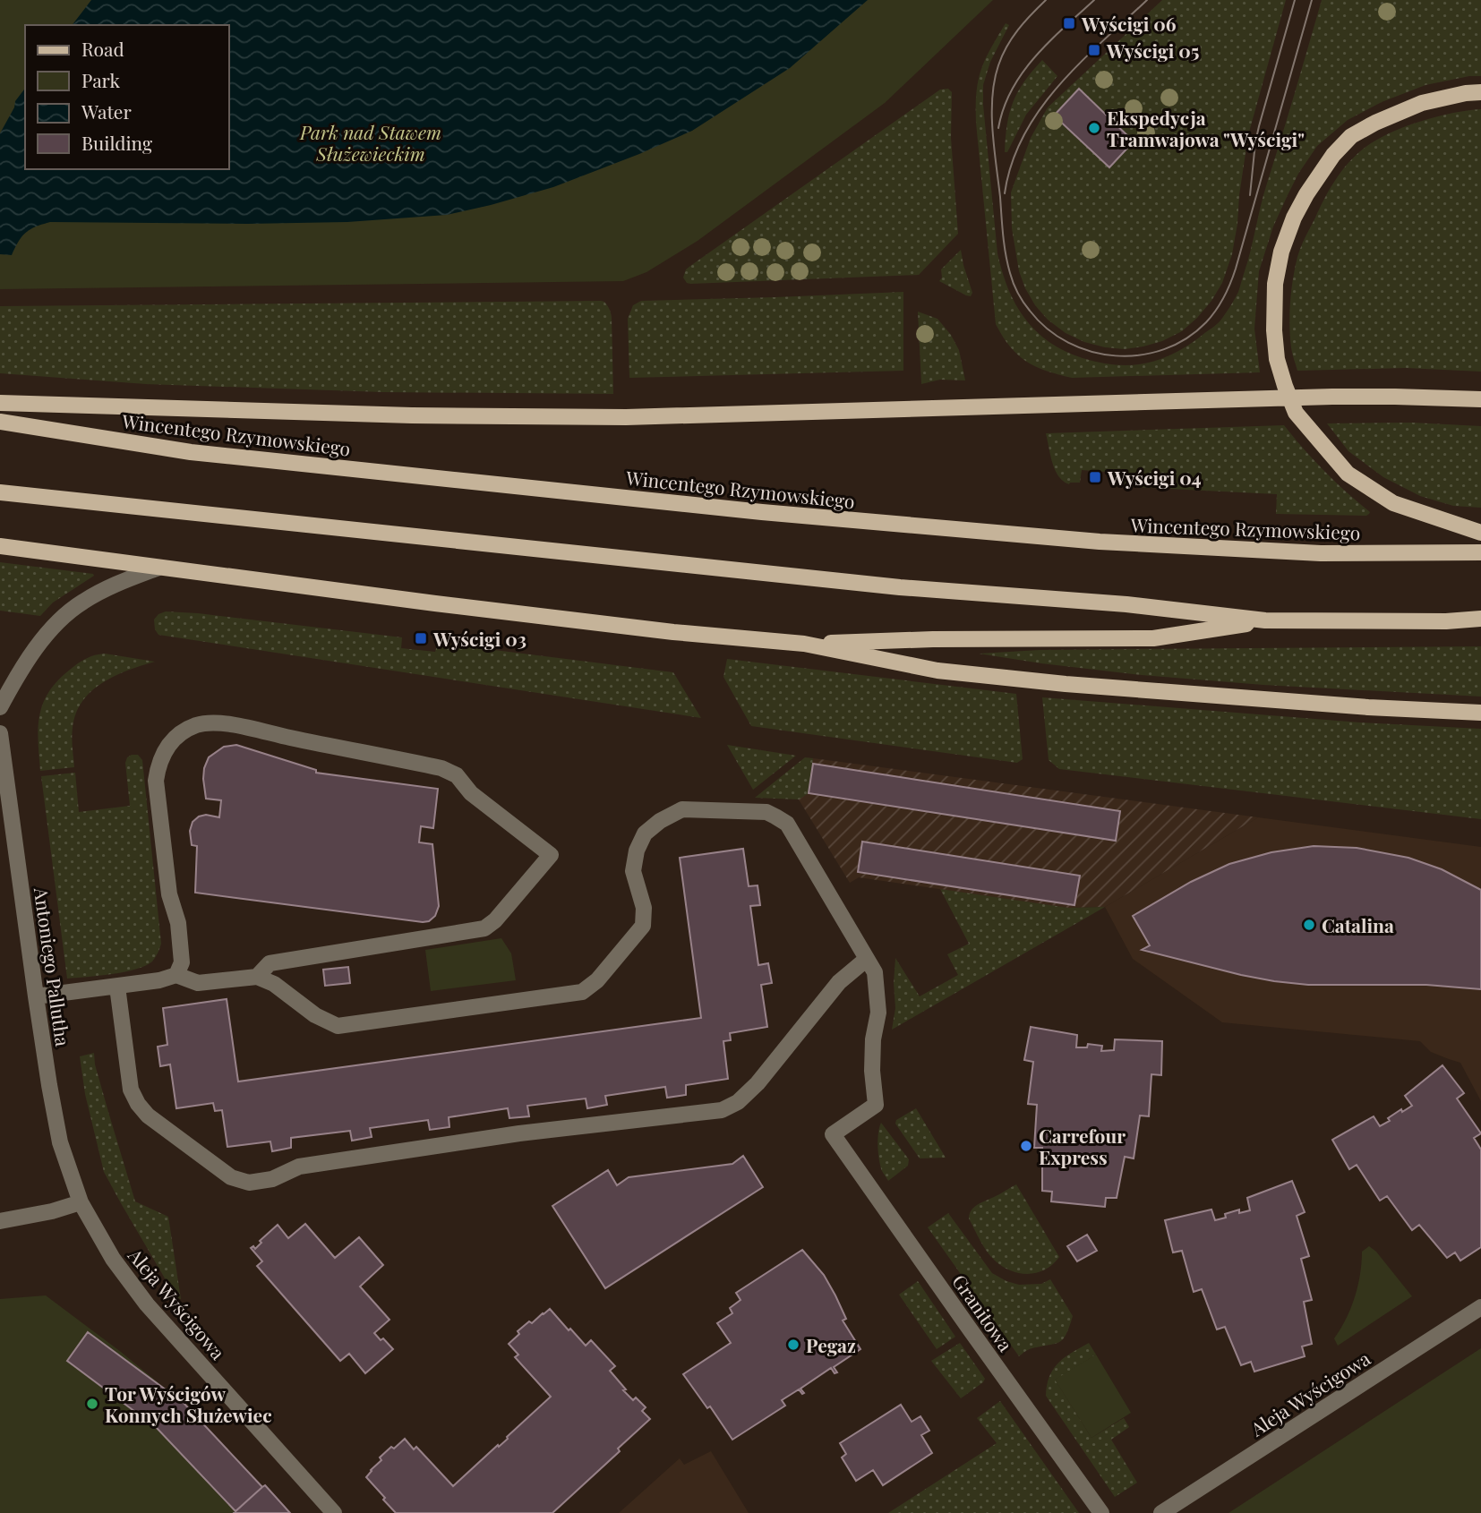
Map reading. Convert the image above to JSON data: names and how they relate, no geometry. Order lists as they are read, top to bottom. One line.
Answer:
{"streets":{"main road":["Wincentego Rzymowskiego"],"street":["Antoniego Pallutha","Aleja Wyścigowa","Granitowa"]},"crossings":[["Antoniego Pallutha","Aleja Wyścigowa"]],"parks":["Park nad Stawem Służewieckim"],"places":{"transit":["Wyścigi 06","Wyścigi 05","Wyścigi 04","Wyścigi 03"],"other":["Ekspedycja Tramwajowa \"Wyścigi\"","Catalina","Carrefour Express","Pegaz","Tor Wyścigów Konnych Służewiec"]},"legend":["Road","Park","Water","Building"]}
